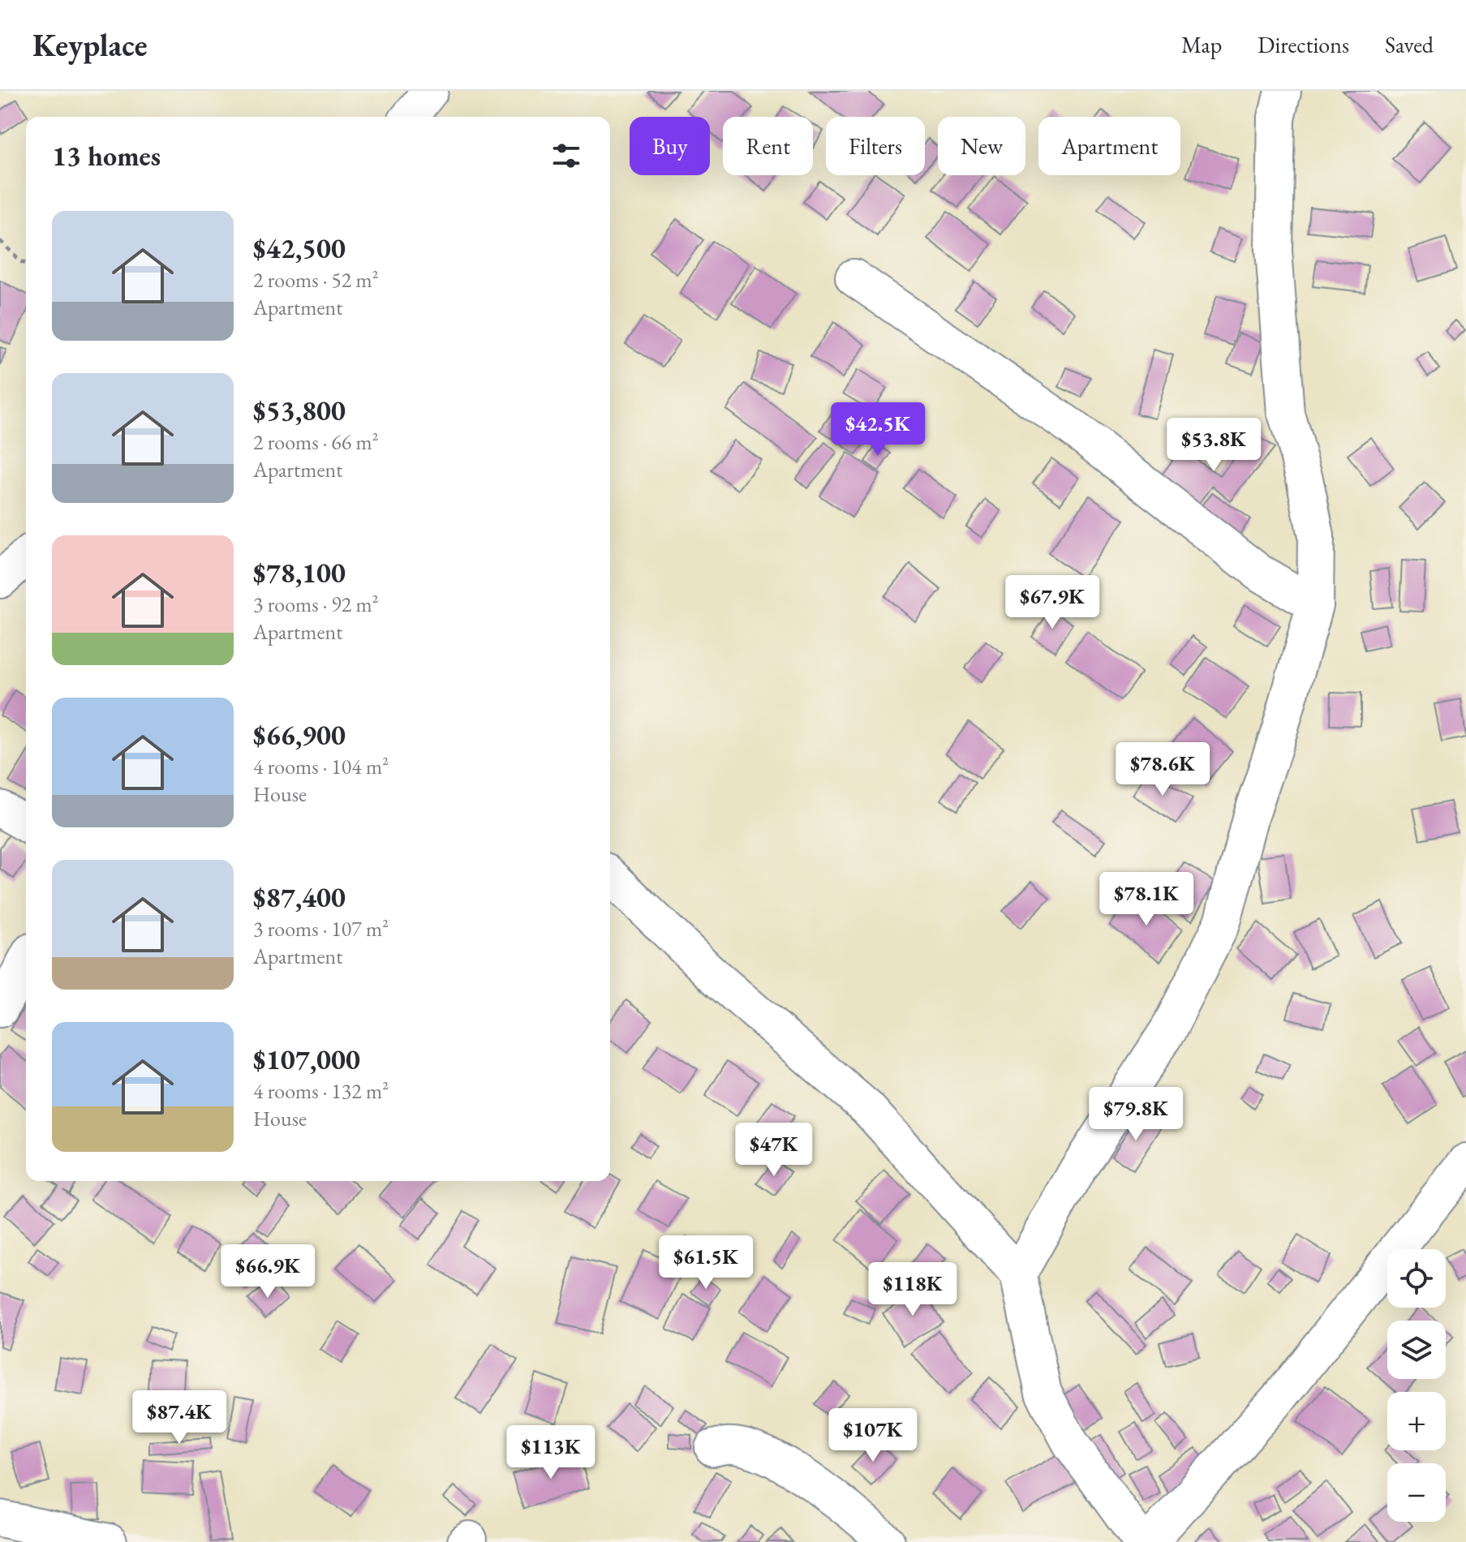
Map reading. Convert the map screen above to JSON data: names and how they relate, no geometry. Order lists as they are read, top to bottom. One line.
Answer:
{"page":{"header":"Keyplace","nav":["Map","Directions","Saved"],"chip":["Buy","Rent","Filters","New","Apartment"],"heading":"13 homes","list":[{"name":"$42,500","note":"2 rooms · 52 m² · Apartment"},{"name":"$53,800","note":"2 rooms · 66 m² · Apartment"},{"name":"$78,100","note":"3 rooms · 92 m² · Apartment"},{"name":"$66,900","note":"4 rooms · 104 m² · House"},{"name":"$87,400","note":"3 rooms · 107 m² · Apartment"},{"name":"$107,000","note":"4 rooms · 132 m² · House"}],"price":["$42.5K","$53.8K","$67.9K","$78.6K","$78.1K","$79.8K","$47K","$61.5K","$66.9K","$118K","$87.4K","$107K","$113K"],"map_buttons":["+","−"]}}
